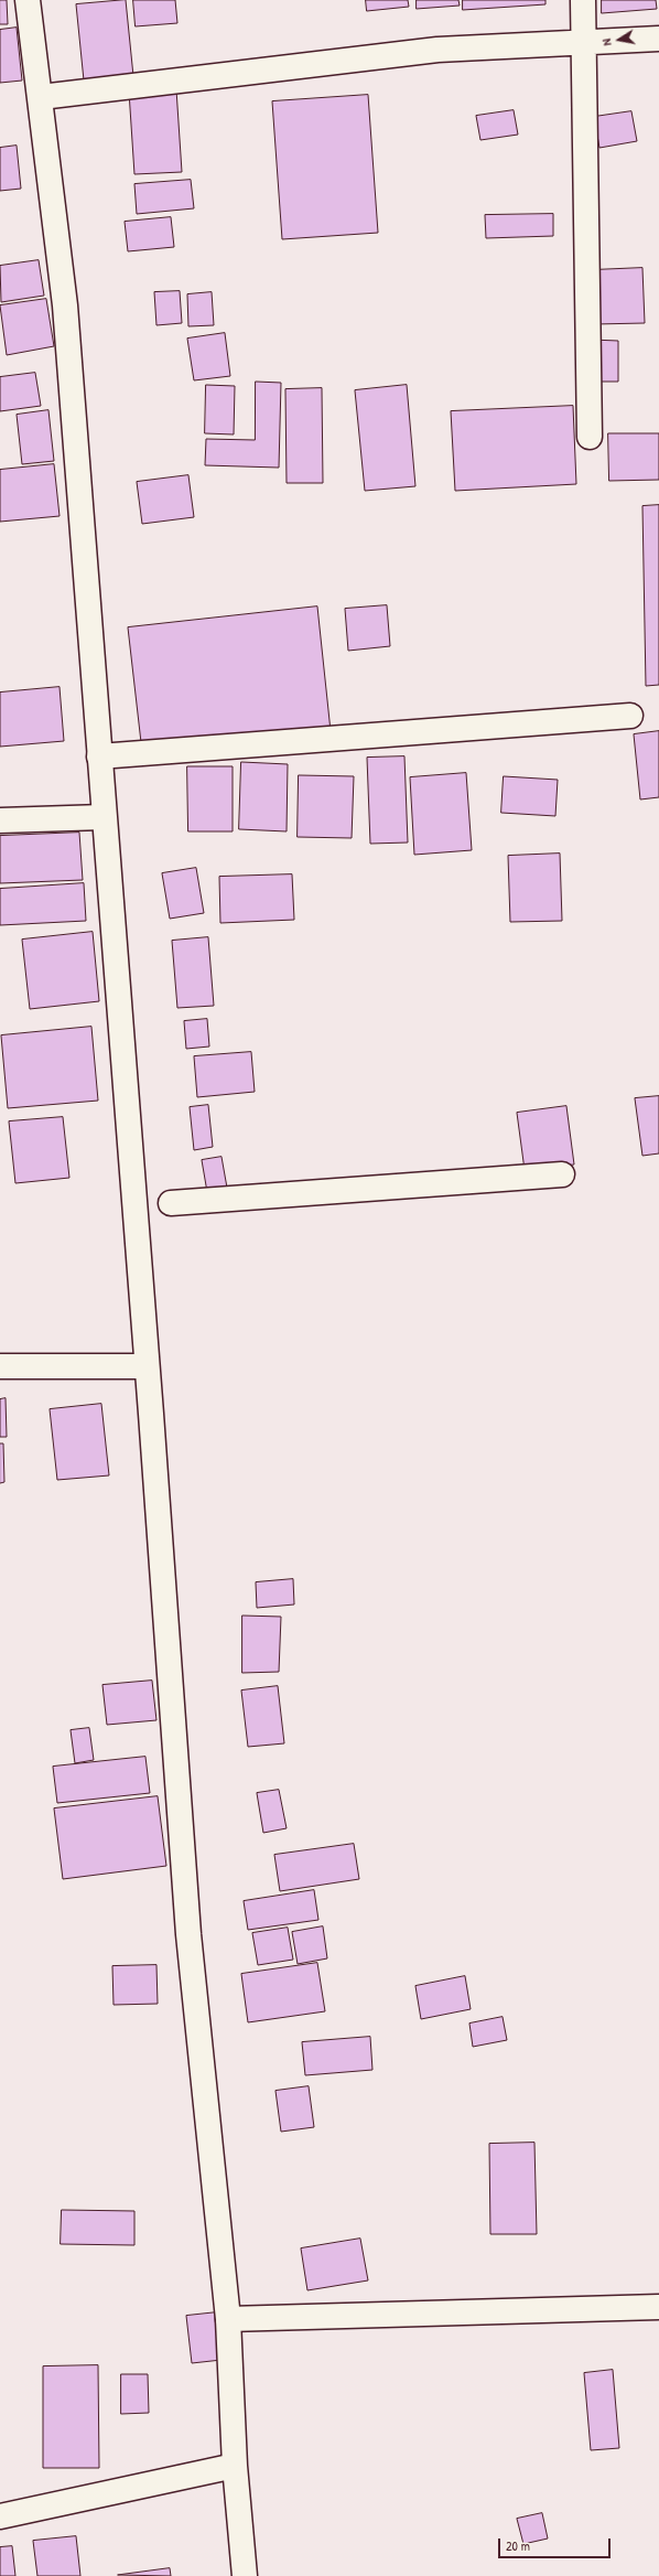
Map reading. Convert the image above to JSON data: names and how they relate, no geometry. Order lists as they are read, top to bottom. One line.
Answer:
{"scale_bar":"20 m","north":"left"}
